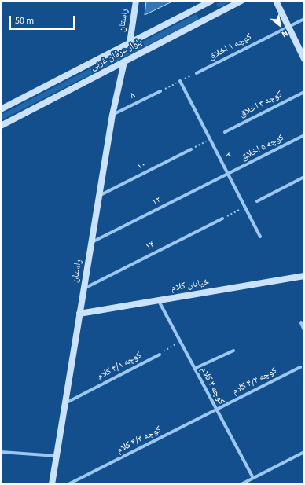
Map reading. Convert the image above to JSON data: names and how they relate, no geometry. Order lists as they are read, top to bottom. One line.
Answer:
{"streets":{"street":["راستان","کوچه ۱ اخلاق","بلوار عرفان غربی","۸","کوچه ۳ اخلاق","کوچه ۵ اخلاق","۳","۱۰","۱۲","۱۴","خیابان کلام","کوچه ۴/۱ کلام","کوچه ۴/۴ کلام","کوچه ۴ کلام","کوچه ۴/۳ کلام"]},"crossings":[["راستان","بلوار عرفان غربی"],["راستان","۸"],["راستان","۱۰"],["راستان","۱۲"],["راستان","۱۴"],["راستان","خیابان کلام"],["راستان","کوچه ۴/۱ کلام"],["کوچه ۵ اخلاق","۳"],["کوچه ۵ اخلاق","۱۲"],["۳","۱۲"],["خیابان کلام","کوچه ۴ کلام"],["کوچه ۴/۴ کلام","کوچه ۴ کلام"],["کوچه ۴/۴ کلام","کوچه ۴/۳ کلام"],["کوچه ۴ کلام","کوچه ۴/۳ کلام"]],"scale_bar":"50 m","north":"bottom right"}
